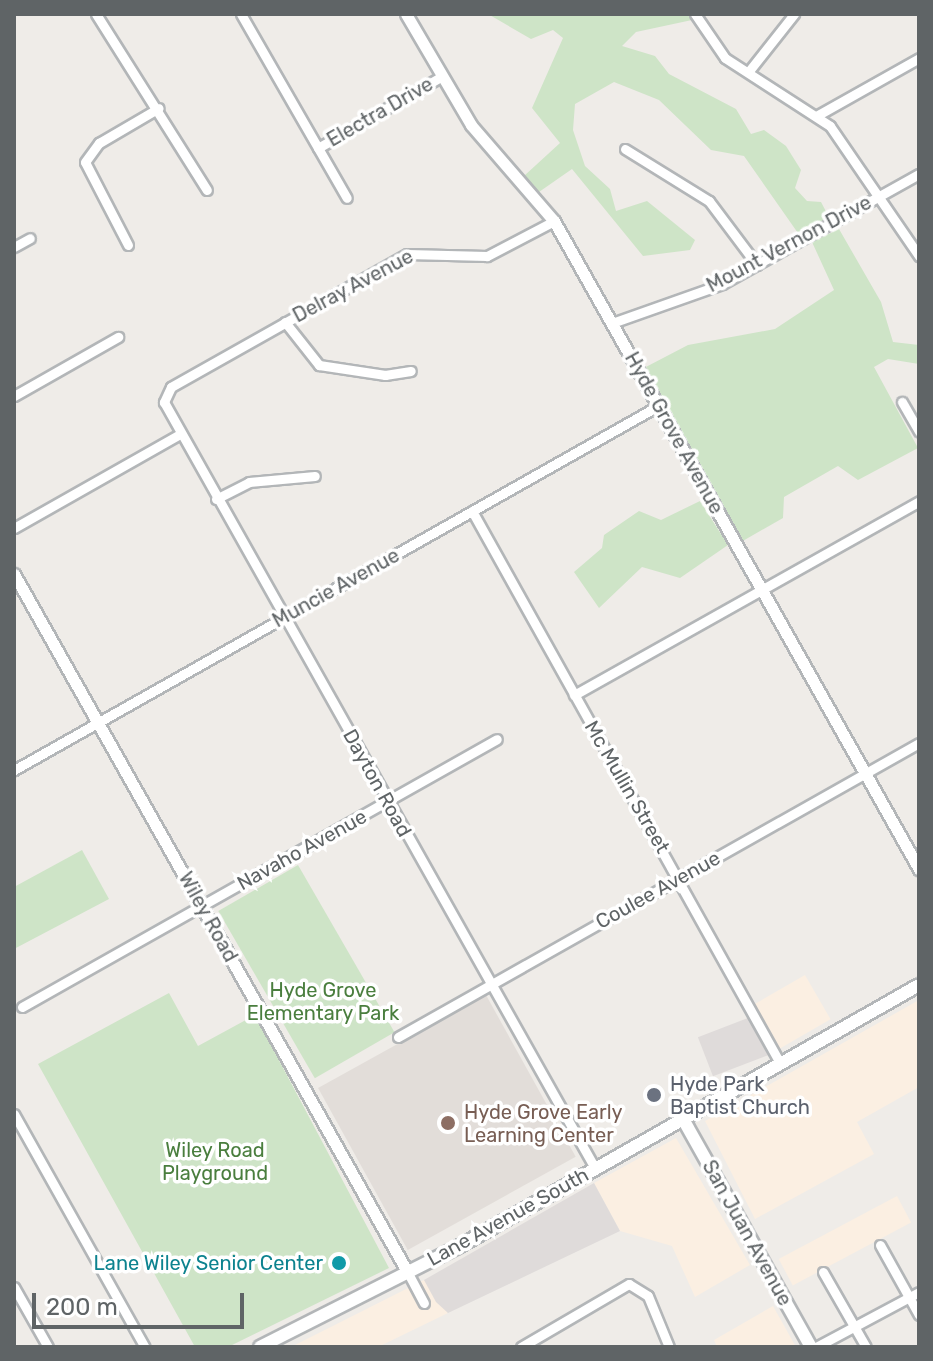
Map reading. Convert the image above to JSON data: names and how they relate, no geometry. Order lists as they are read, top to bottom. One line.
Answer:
{"streets":{"main road":["Lane Avenue South","San Juan Avenue"],"street":["Electra Drive","Mount Vernon Drive","Delray Avenue","Hyde Grove Avenue","Muncie Avenue","Dayton Road","Mc Mullin Street","Navaho Avenue","Coulee Avenue","Wiley Road"]},"crossings":[["Electra Drive","Hyde Grove Avenue"],["Mount Vernon Drive","Hyde Grove Avenue"],["Delray Avenue","Hyde Grove Avenue"],["Delray Avenue","Dayton Road"],["Hyde Grove Avenue","Muncie Avenue"],["Hyde Grove Avenue","Coulee Avenue"],["Muncie Avenue","Dayton Road"],["Muncie Avenue","Mc Mullin Street"],["Muncie Avenue","Wiley Road"],["Dayton Road","Navaho Avenue"],["Dayton Road","Coulee Avenue"],["Dayton Road","Lane Avenue South"],["Mc Mullin Street","Coulee Avenue"],["Mc Mullin Street","Lane Avenue South"],["Navaho Avenue","Wiley Road"],["Wiley Road","Lane Avenue South"],["Lane Avenue South","San Juan Avenue"]],"parks":["Hyde Grove Elementary Park","Wiley Road Playground"],"places":["Hyde Park Baptist Church","Hyde Grove Early Learning Center","Lane Wiley Senior Center"],"scale_bar":"200 m"}
